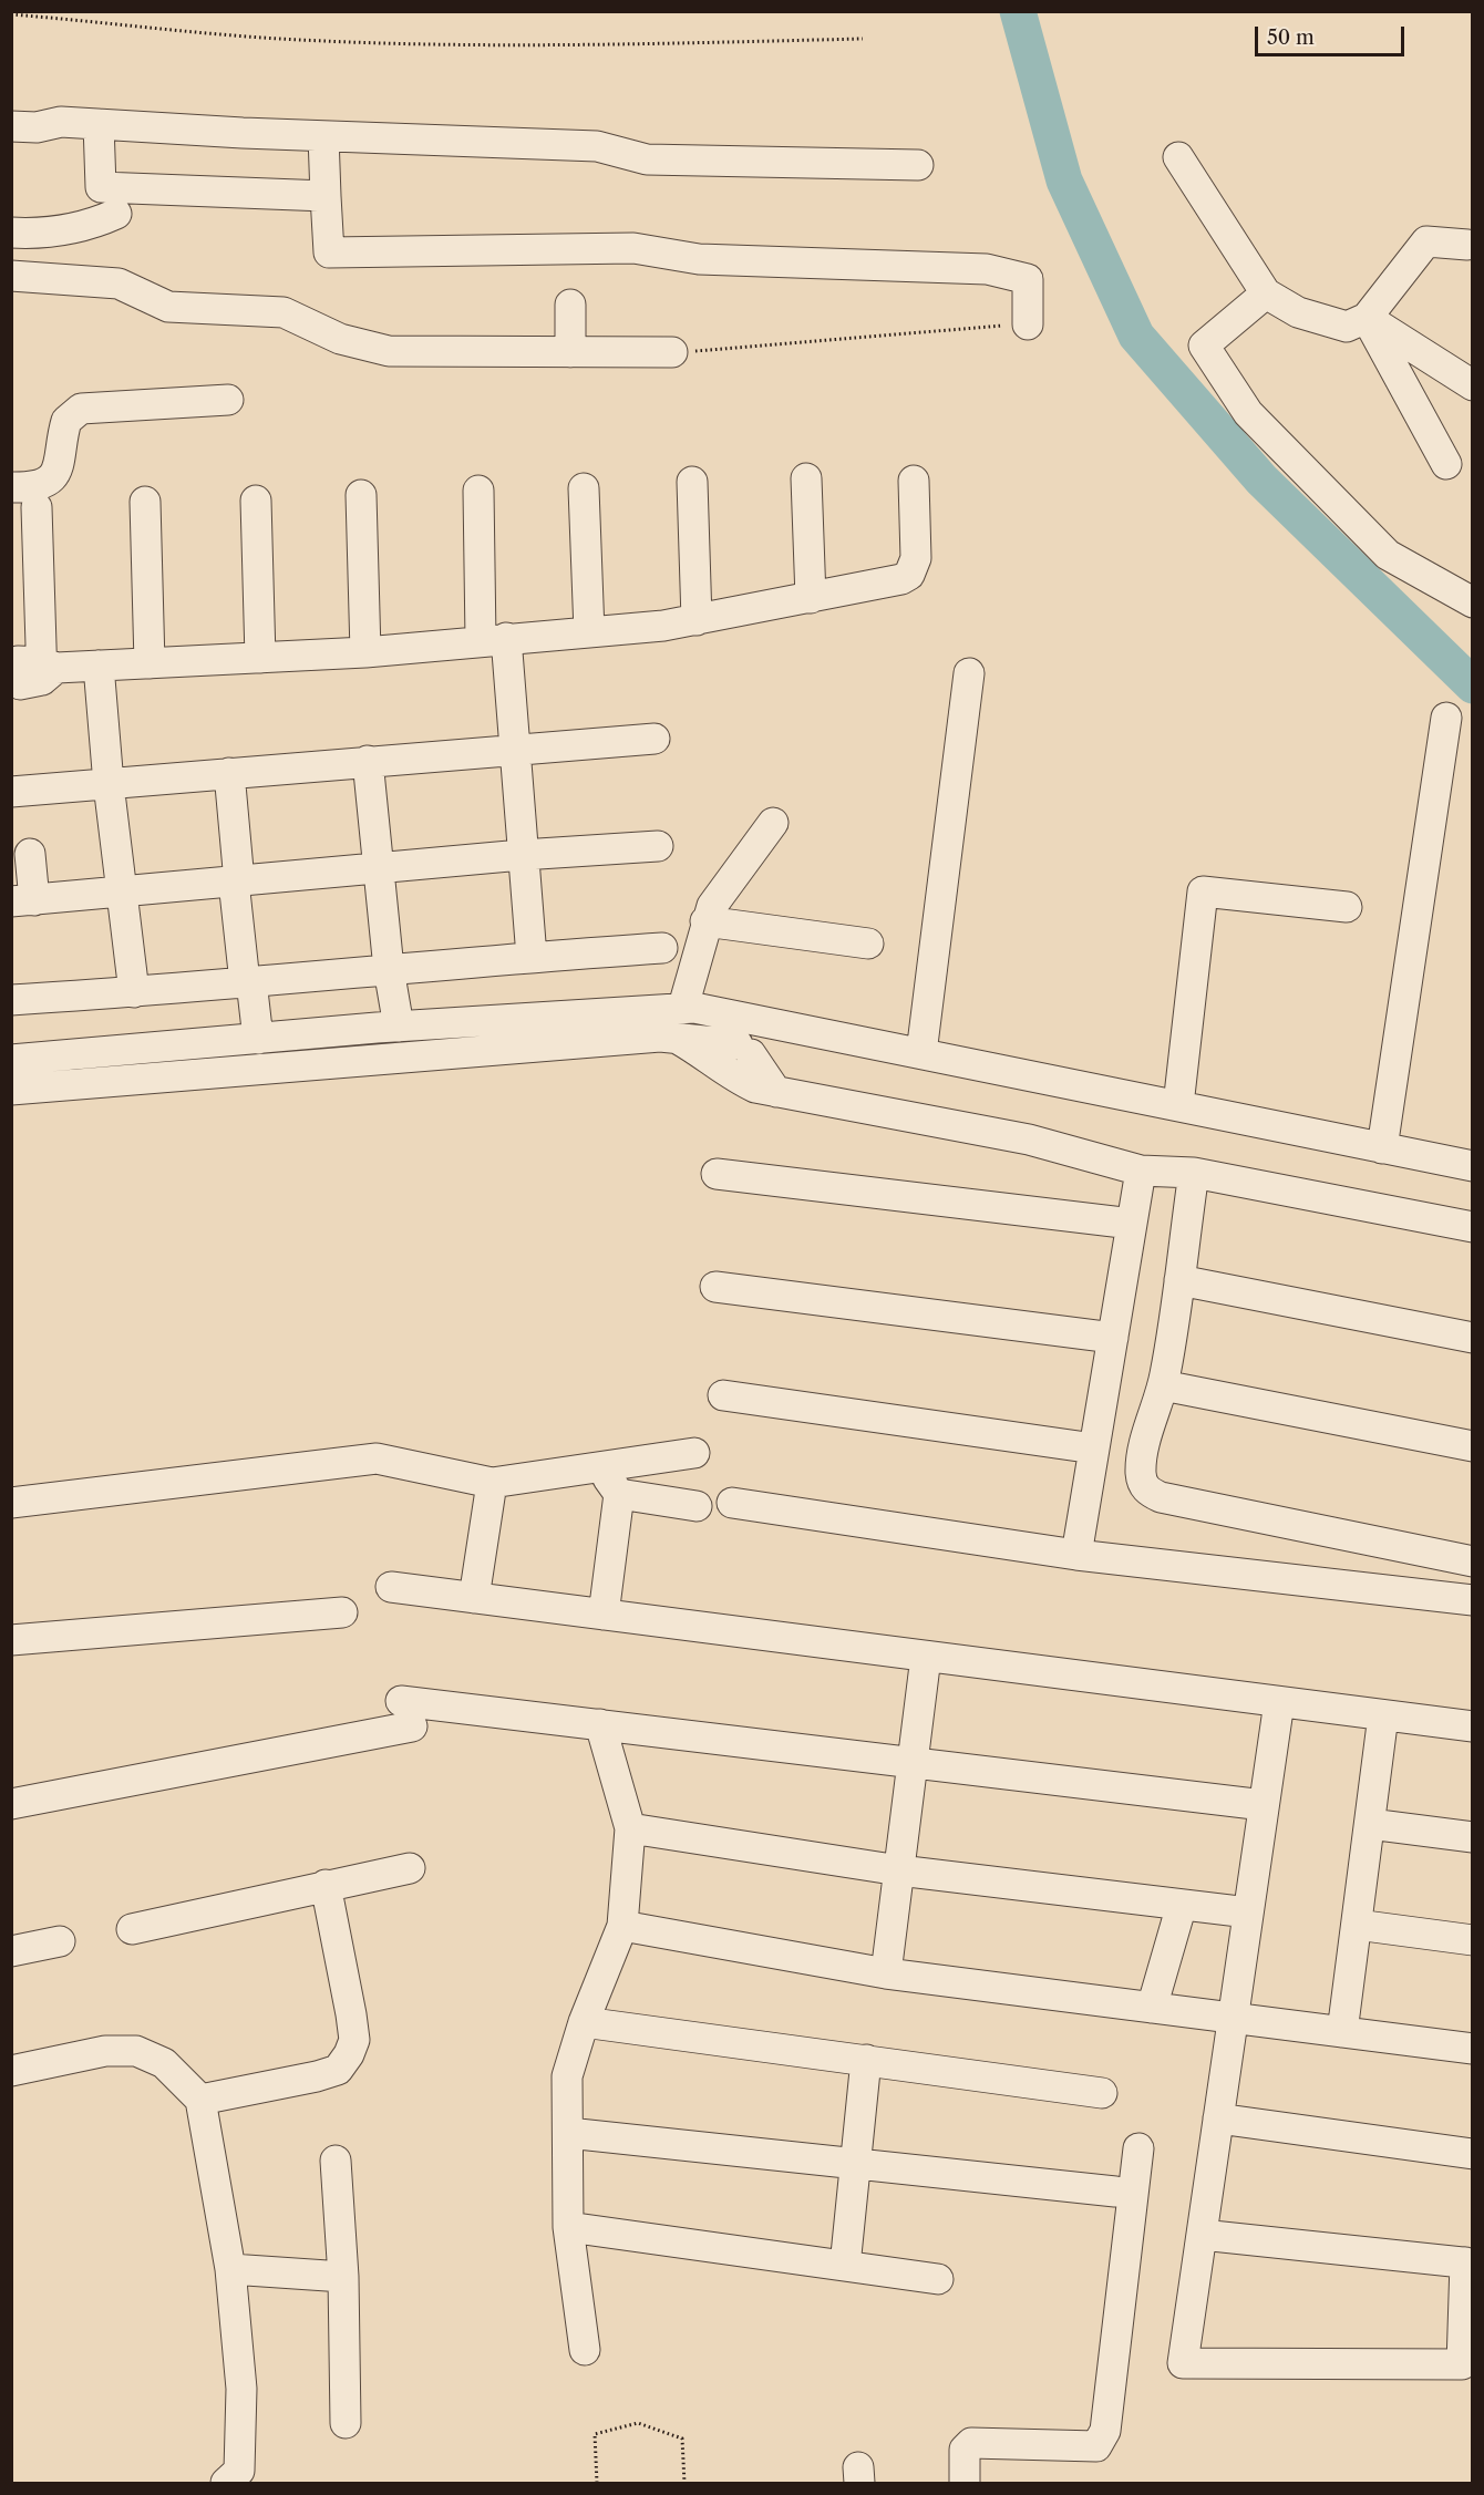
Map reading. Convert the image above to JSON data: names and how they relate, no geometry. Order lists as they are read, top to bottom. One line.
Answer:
{"scale_bar":"50 m"}
